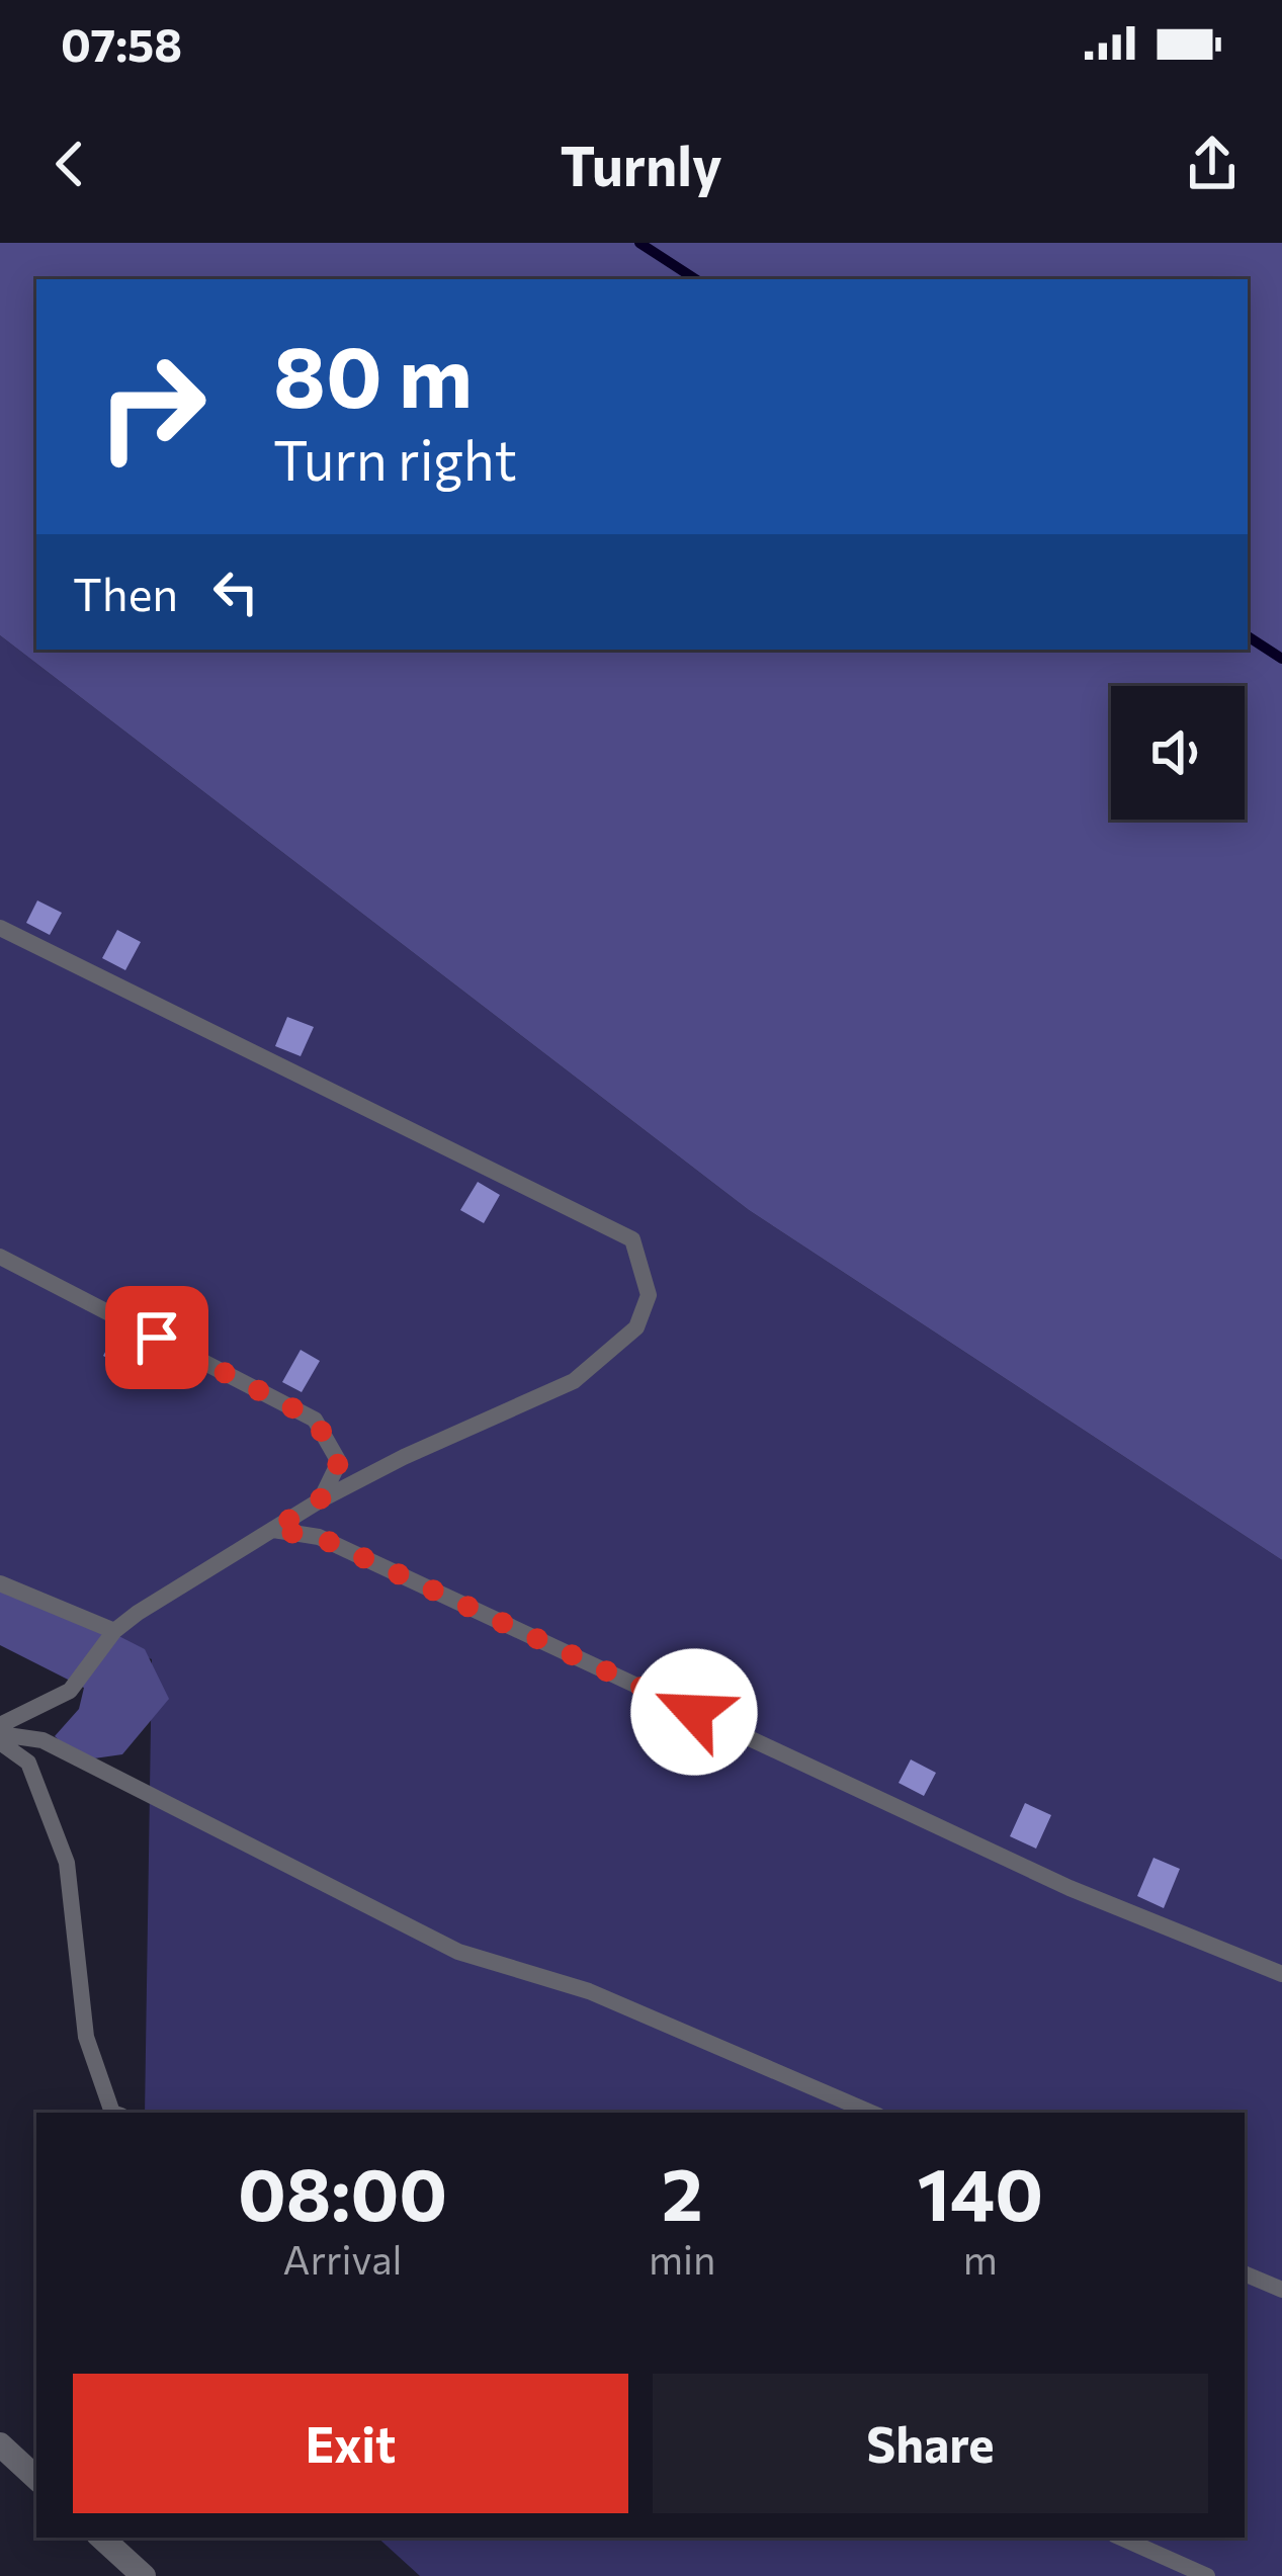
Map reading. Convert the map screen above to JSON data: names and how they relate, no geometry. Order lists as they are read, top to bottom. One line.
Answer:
{"page":{"status":"07:58","header":"Turnly","turn":["80 m","Turn right"],"then":"Then","eta":["08:00","Arrival","2","min","140","m"],"buttons":["Exit","Share"]}}
